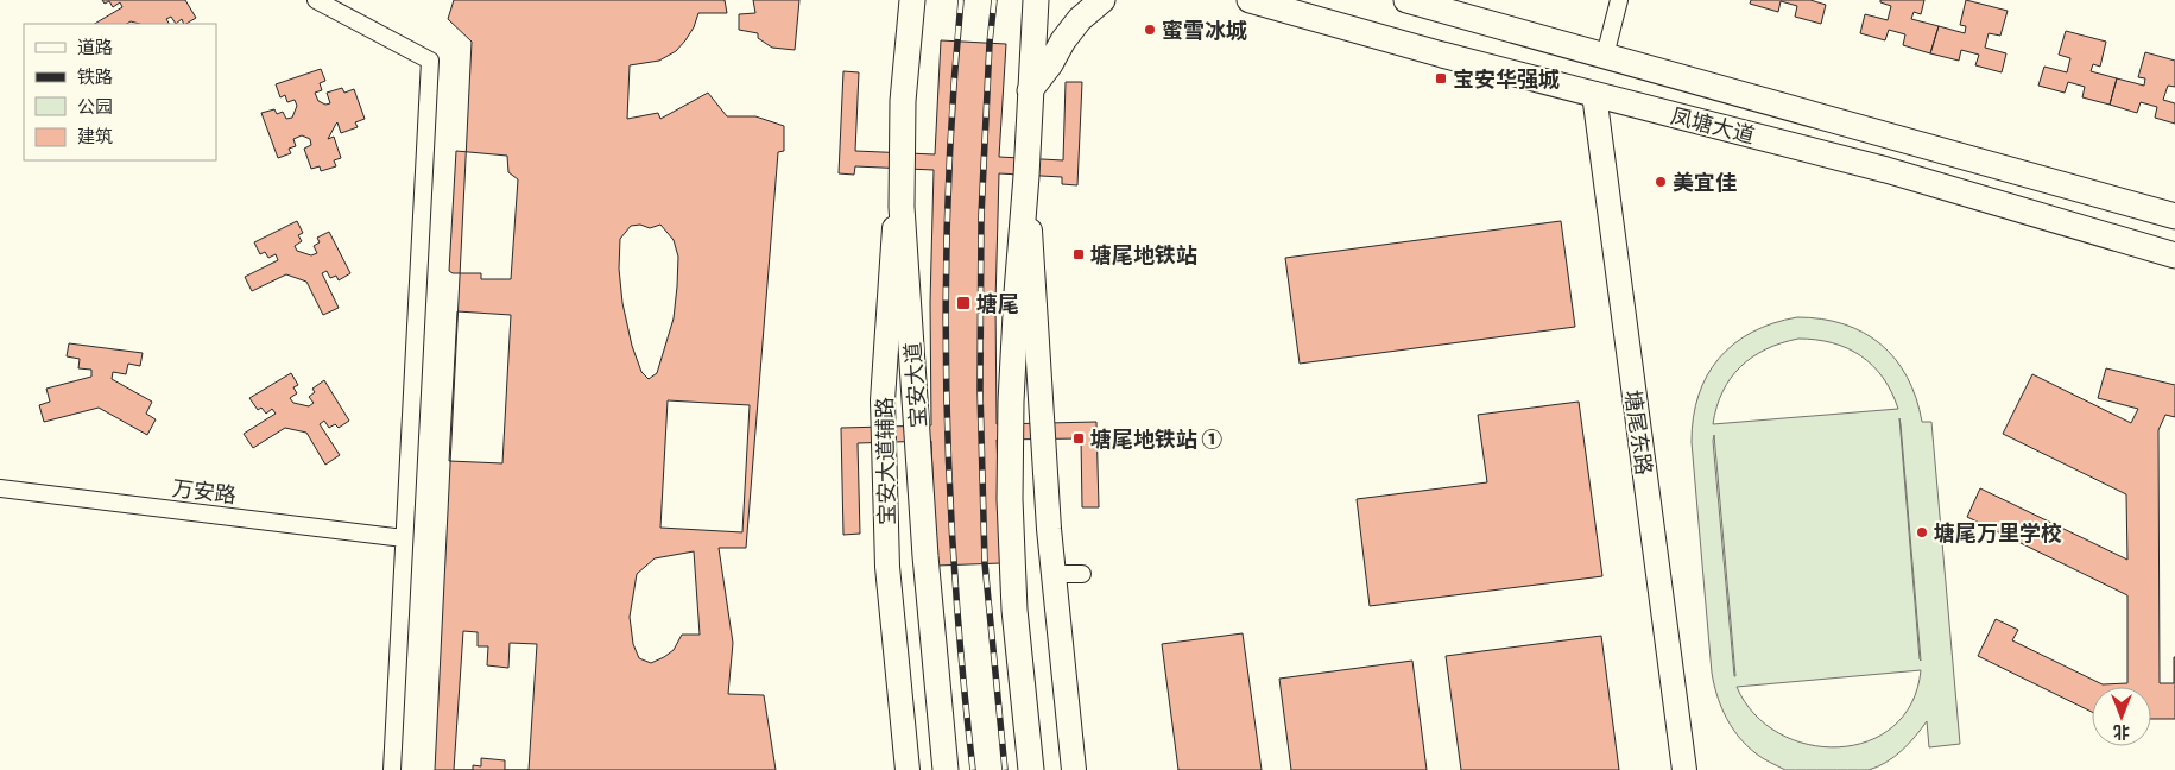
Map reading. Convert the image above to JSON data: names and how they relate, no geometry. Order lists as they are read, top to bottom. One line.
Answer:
{"streets":{"main road":["凤塘大道","宝安大道","塘尾东路","宝安大道辅路"],"street":["万安路"]},"crossings":[["凤塘大道","塘尾东路"],["宝安大道","宝安大道辅路"]],"places":{"other":["蜜雪冰城","美宜佳","塘尾万里学校"],"transit":["宝安华强城","塘尾地铁站","塘尾","塘尾地铁站 ①"]},"legend":["道路","铁路","公园","建筑"],"north":"bottom"}
